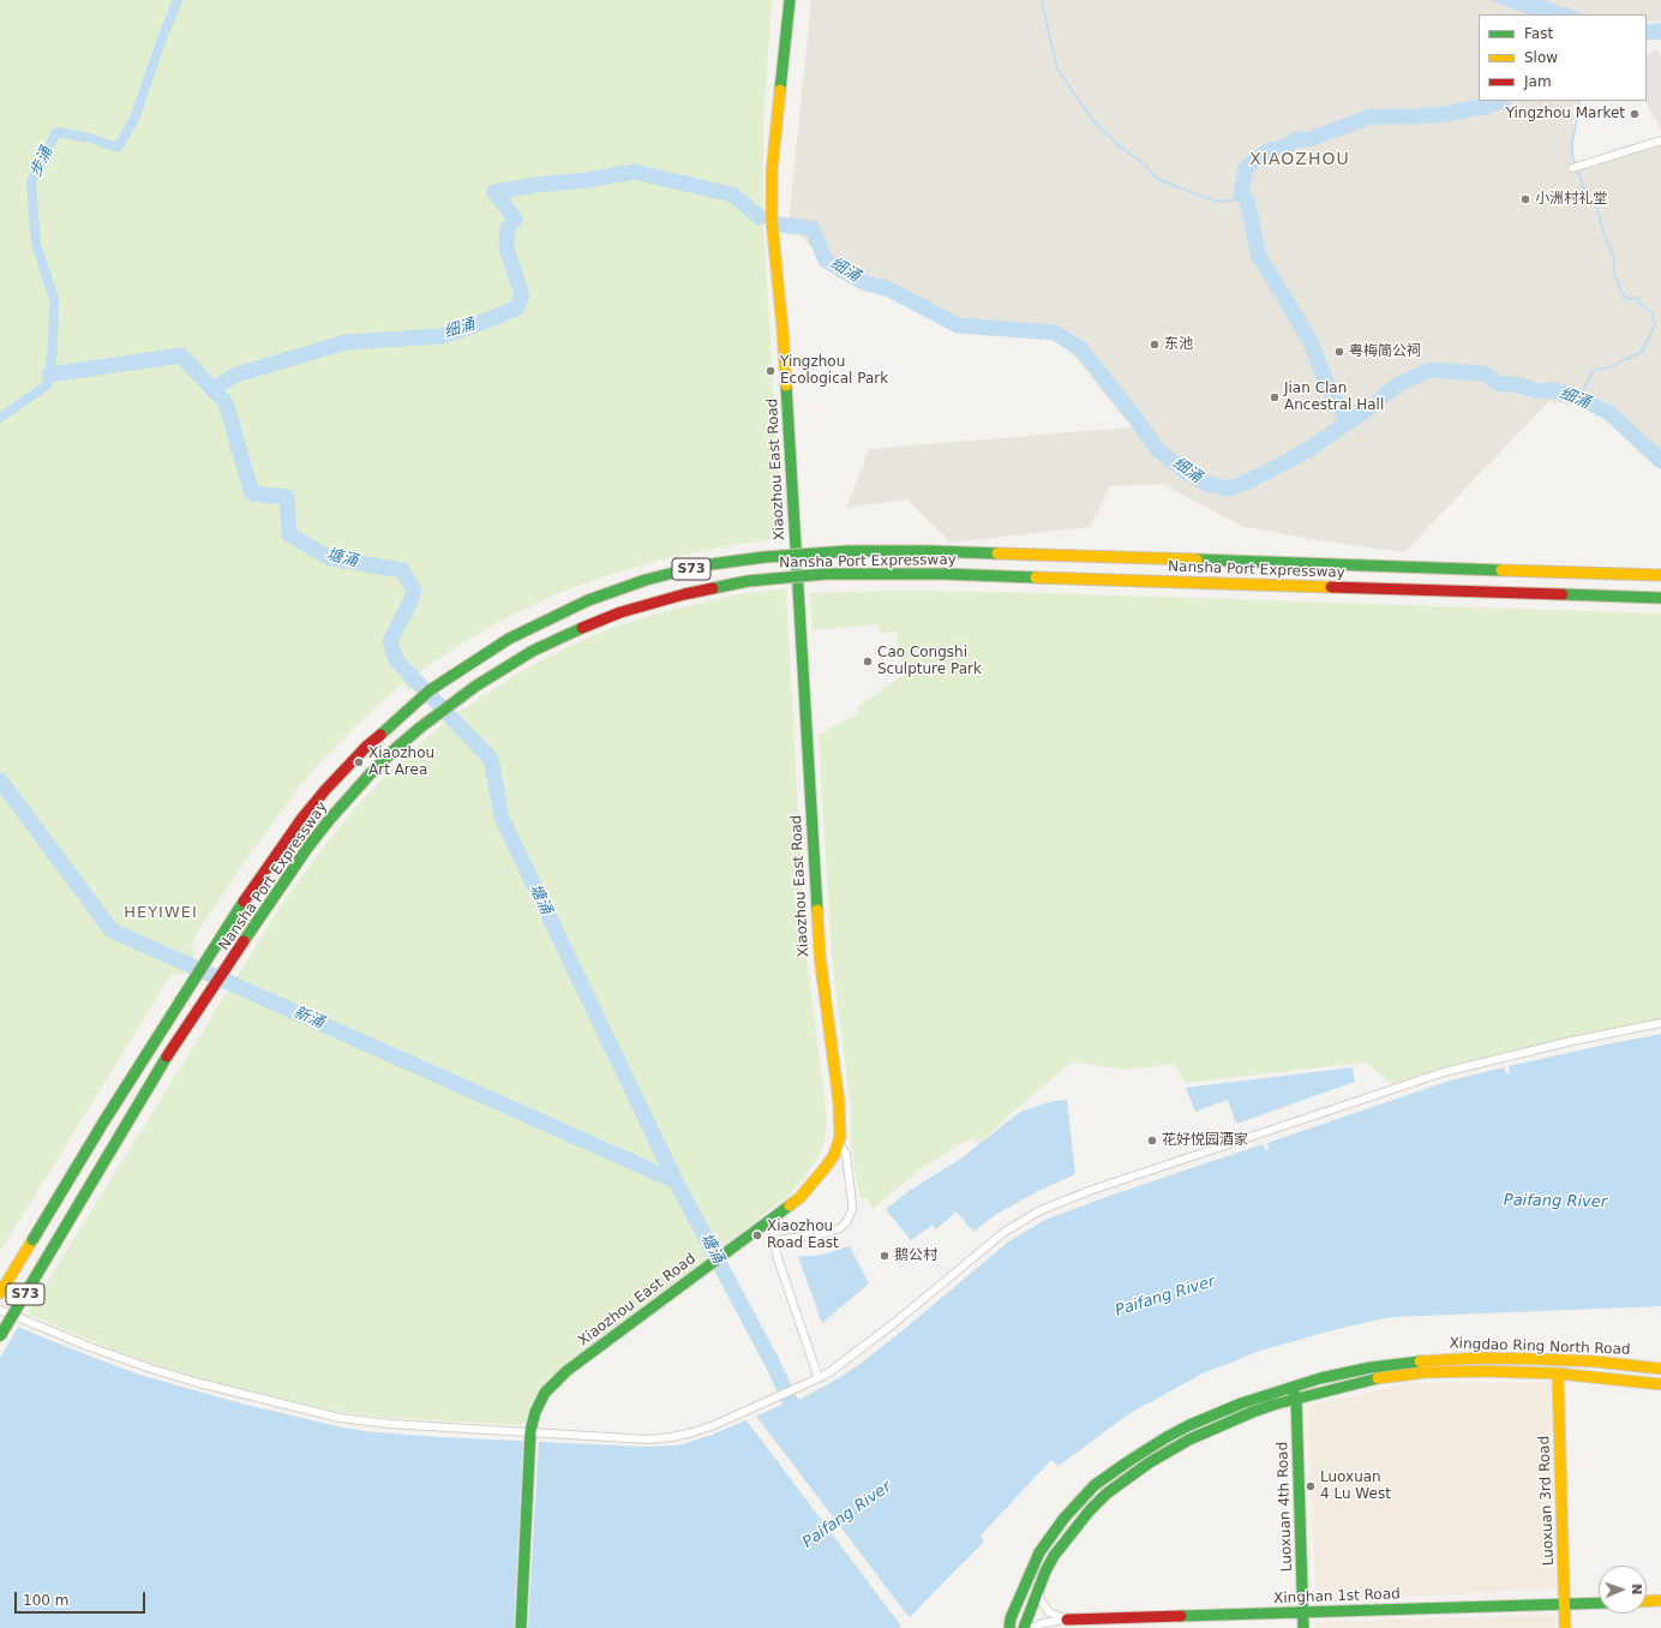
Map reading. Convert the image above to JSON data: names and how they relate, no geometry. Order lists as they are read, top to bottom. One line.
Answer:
{"streets":{"main road":["Xiaozhou East Road","Nansha Port Expressway","S73","Xingdao Ring North Road","Luoxuan 3rd Road","Luoxuan 4th Road","Xinghan 1st Road"]},"crossings":[["Xingdao Ring North Road","Luoxuan 3rd Road"],["Xingdao Ring North Road","Luoxuan 4th Road"],["Xingdao Ring North Road","Xinghan 1st Road"],["Luoxuan 3rd Road","Xinghan 1st Road"],["Luoxuan 4th Road","Xinghan 1st Road"]],"districts":["XIAOZHOU","HEYIWEI"],"water":["步涌","细涌","塘涌","新涌","Paifang River"],"places":["Yingzhou Market","小洲村礼堂","东池","粤梅简公祠","Yingzhou Ecological Park","Jian Clan Ancestral Hall","Cao Congshi Sculpture Park","Xiaozhou Art Area","花好悦园酒家","Xiaozhou Road East","鹅公村","Luoxuan 4 Lu West"],"legend":["Fast","Slow","Jam"],"scale_bar":"100 m","north":"right"}
